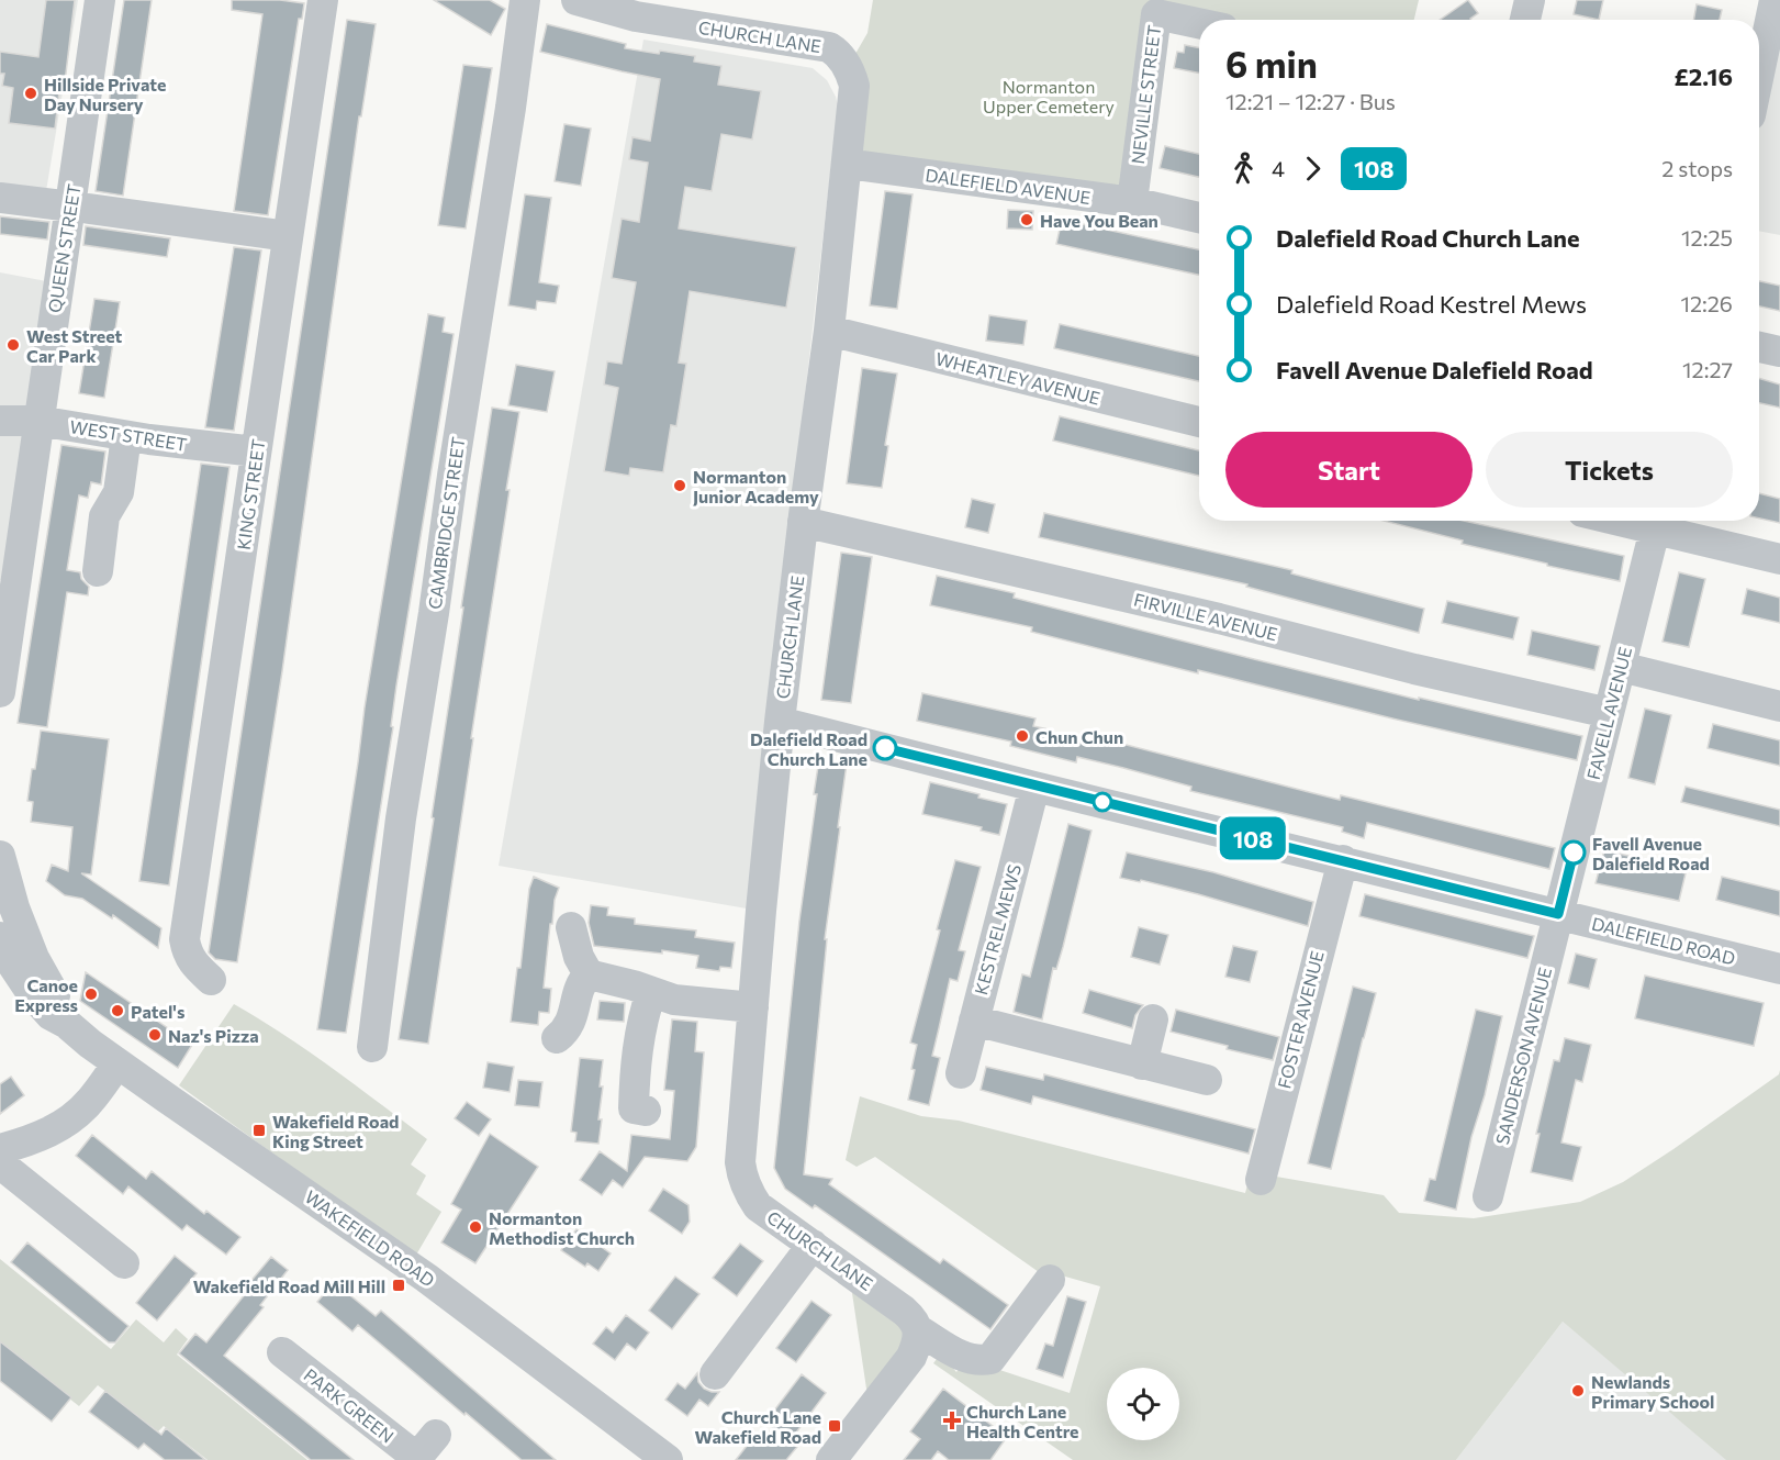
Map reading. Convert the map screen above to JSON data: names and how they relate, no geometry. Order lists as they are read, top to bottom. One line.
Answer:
{"streets":{"street":["CHURCH LANE","NEVILLE STREET","DALEFIELD AVENUE","QUEEN STREET","WHEATLEY AVENUE","WEST STREET","KING STREET","CAMBRIDGE STREET","FIRVILLE AVENUE","FAVELL AVENUE","KESTREL MEWS","DALEFIELD ROAD","FOSTER AVENUE","SANDERSON AVENUE","WAKEFIELD ROAD","PARK GREEN"]},"crossings":[["CHURCH LANE","DALEFIELD AVENUE"],["CHURCH LANE","WHEATLEY AVENUE"],["CHURCH LANE","FIRVILLE AVENUE"],["CHURCH LANE","DALEFIELD ROAD"],["NEVILLE STREET","DALEFIELD AVENUE"],["QUEEN STREET","WEST STREET"],["WEST STREET","KING STREET"],["FIRVILLE AVENUE","FAVELL AVENUE"],["FAVELL AVENUE","DALEFIELD ROAD"],["FAVELL AVENUE","SANDERSON AVENUE"],["KESTREL MEWS","DALEFIELD ROAD"],["DALEFIELD ROAD","FOSTER AVENUE"],["DALEFIELD ROAD","SANDERSON AVENUE"]],"parks":["Normanton Upper Cemetery"],"places":{"other":["Hillside Private Day Nursery","Have You Bean","West Street Car Park","Normanton Junior Academy","Chun Chun","Dalefield Road Church Lane","Favell Avenue Dalefield Road","Canoe Express","Patel's","Naz's Pizza","Normanton Methodist Church","Newlands Primary School"],"transit":["Wakefield Road King Street","Wakefield Road Mill Hill","Church Lane Wakefield Road"],"health":["Church Lane Health Centre"]},"lines":["bus line 108"],"page":{"on_map":"108","heading":["6 min","12:21 – 12:27 · Bus","£2.16"],"legs":["4","108","2 stops"],"list":[{"name":"Dalefield Road Church Lane","value":"12:25"},{"name":"Dalefield Road Kestrel Mews","value":"12:26"},{"name":"Favell Avenue Dalefield Road","value":"12:27"}],"buttons":["Start","Tickets"]}}
